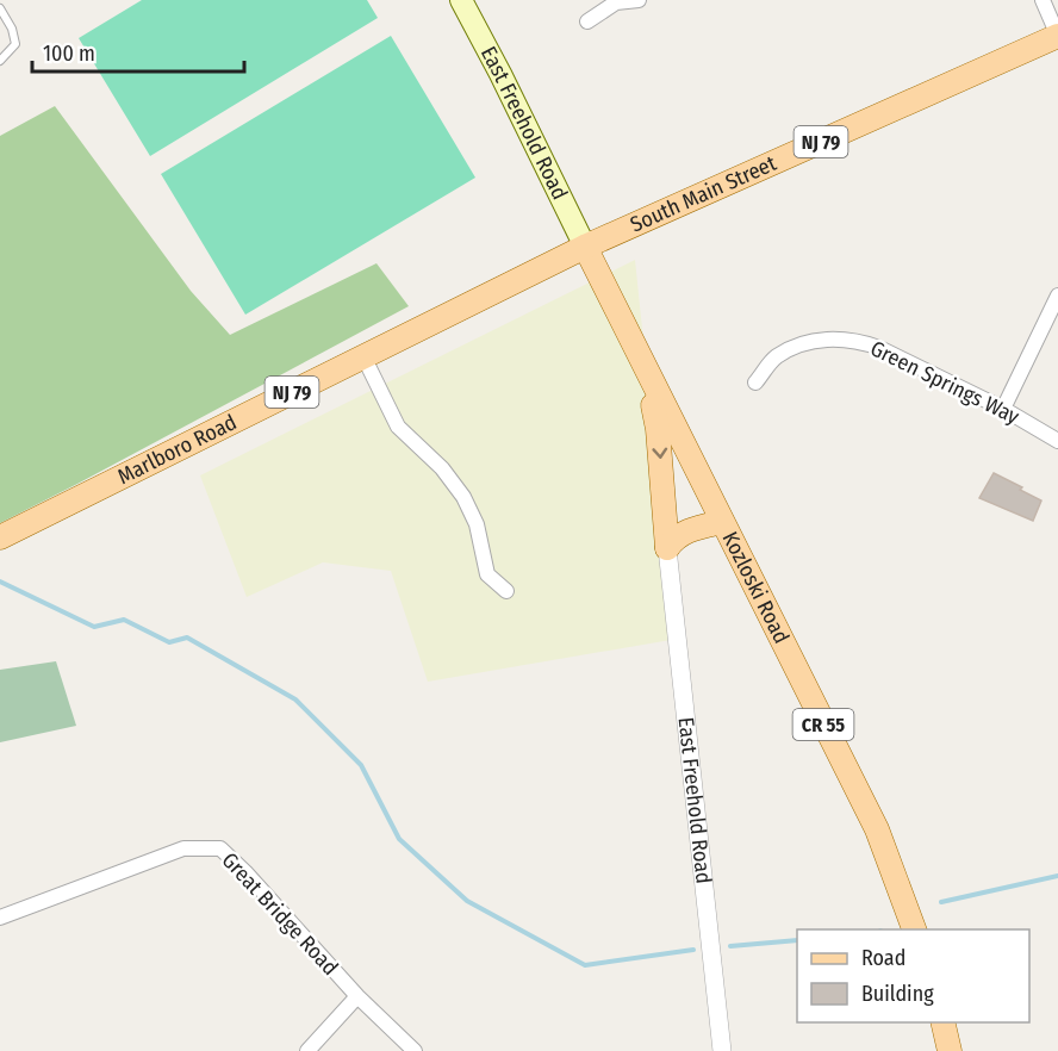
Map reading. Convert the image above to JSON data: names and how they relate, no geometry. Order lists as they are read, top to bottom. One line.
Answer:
{"streets":{"main road":["East Freehold Road","NJ 79","South Main Street","Marlboro Road","Kozloski Road","CR 55"],"street":["Green Springs Way","Great Bridge Road"]},"crossings":[["East Freehold Road","South Main Street"],["East Freehold Road","Marlboro Road"],["East Freehold Road","Kozloski Road"],["South Main Street","Marlboro Road"],["South Main Street","Kozloski Road"],["Marlboro Road","Kozloski Road"]],"legend":["Road","Building"],"scale_bar":"100 m"}
